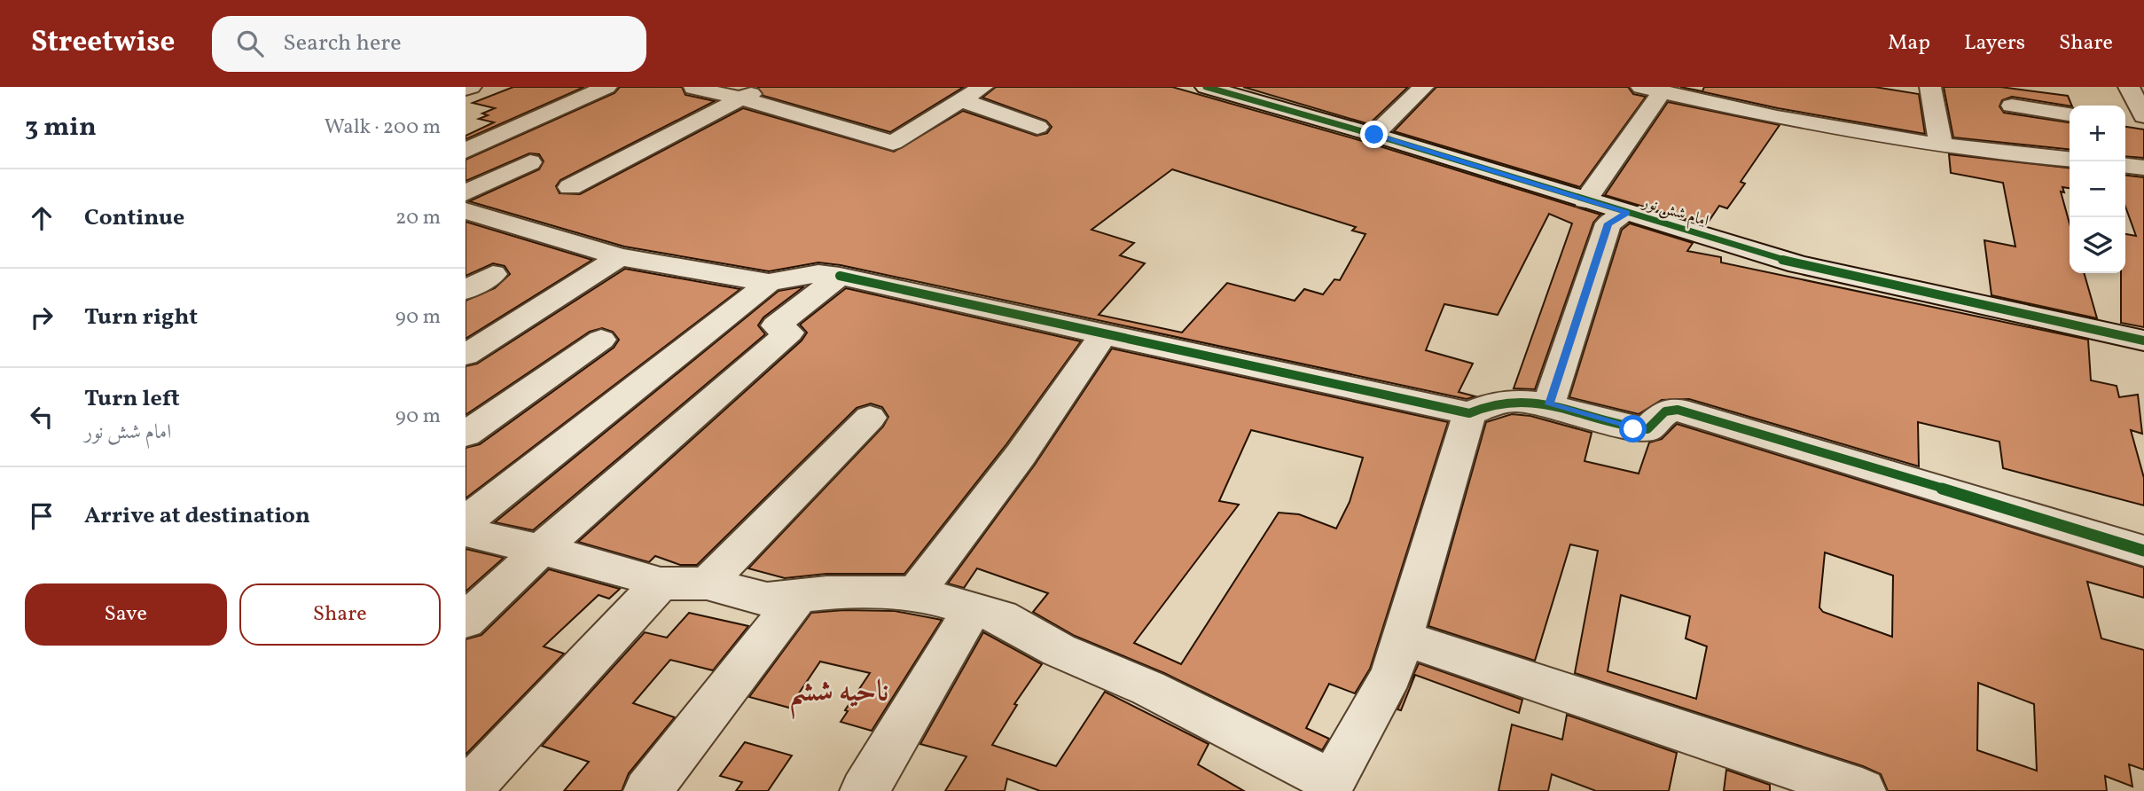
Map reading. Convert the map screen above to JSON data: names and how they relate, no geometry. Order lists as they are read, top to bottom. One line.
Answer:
{"streets":{"street":["امام شش نور"]},"districts":["ناحیه ششم"],"page":{"header":"Streetwise","search":"Search here","nav":["Map","Layers","Share"],"heading":["3 min","Walk · 200 m"],"map_buttons":["+","−"],"list":[["Continue","20 m"],["Turn right","90 m"],["Turn left","امام شش نور","90 m"],"Arrive at destination"],"buttons":["Save","Share"]}}
